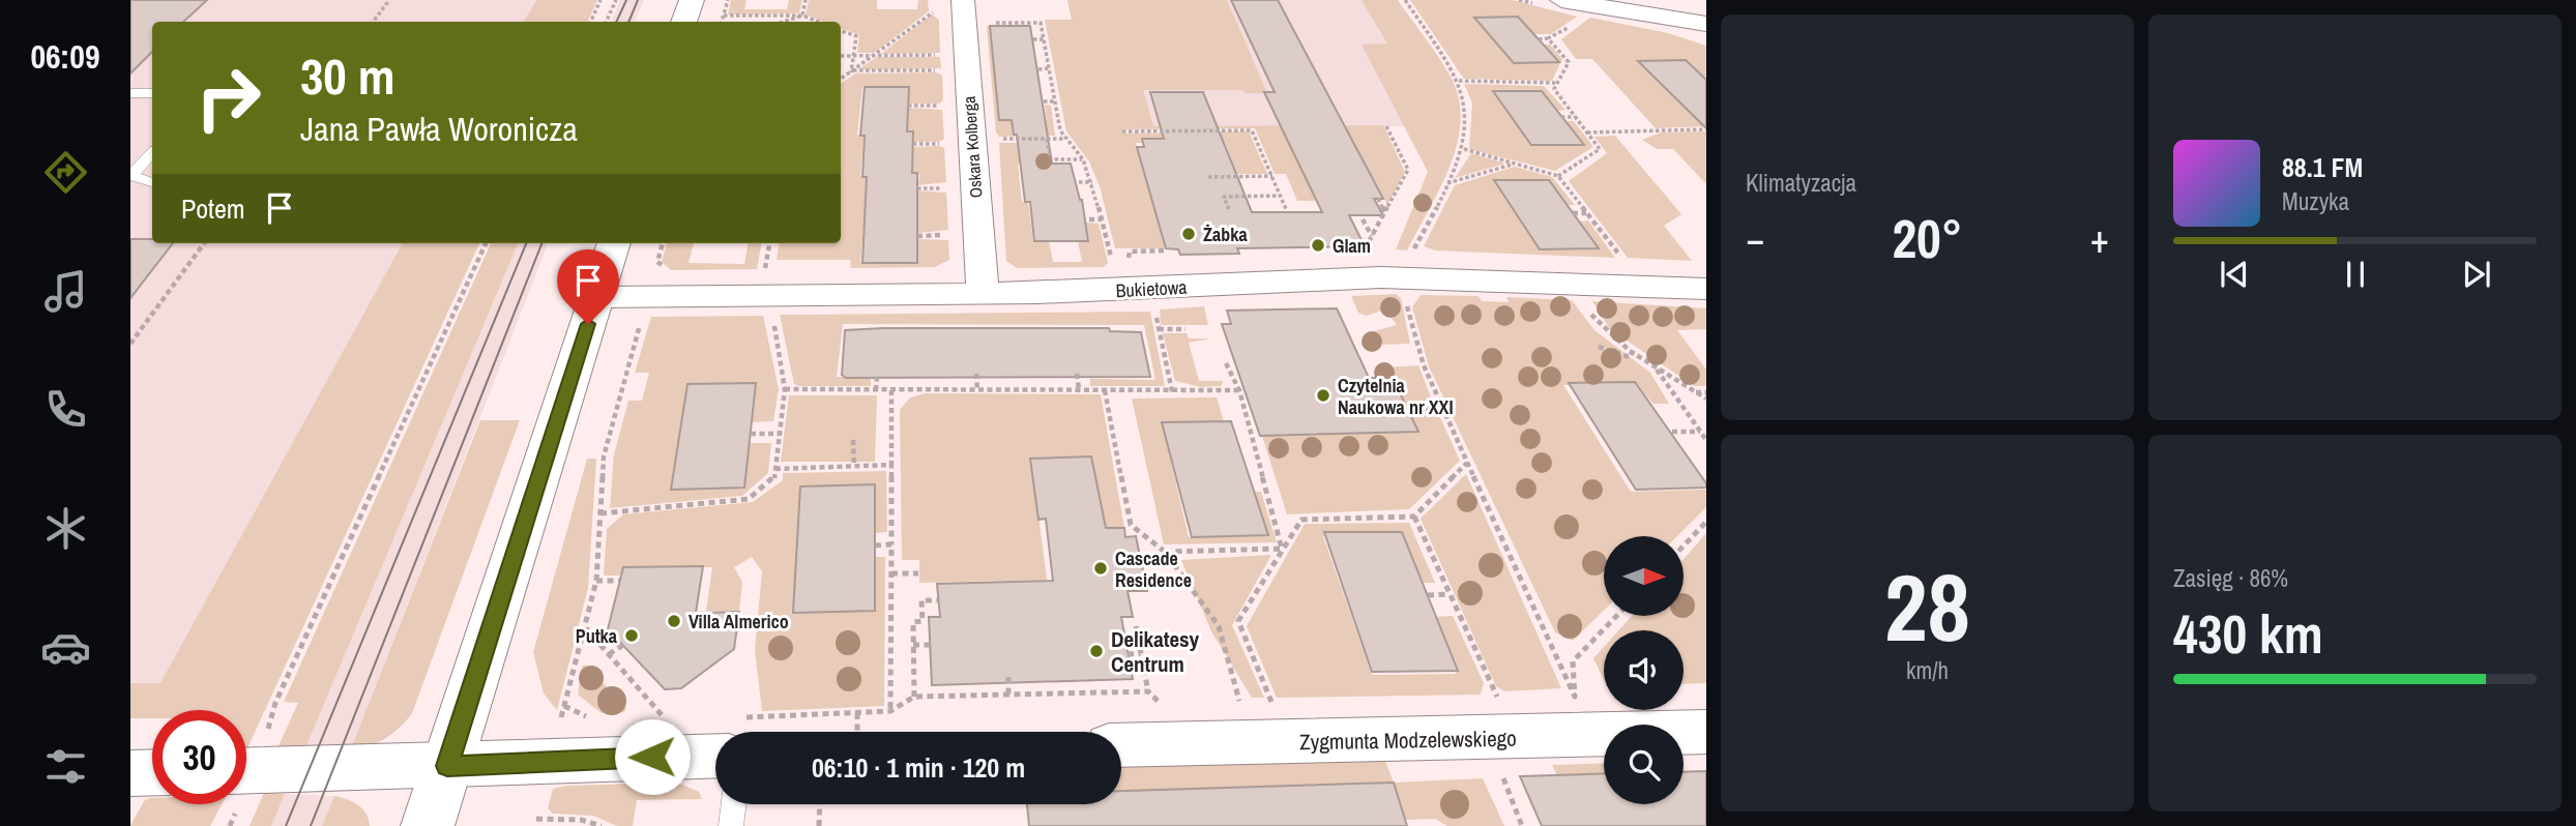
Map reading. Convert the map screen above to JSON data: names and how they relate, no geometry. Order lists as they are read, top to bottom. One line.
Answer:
{"streets":{"street":["Oskara Kolberga","Bukietowa","Zygmunta Modzelewskiego"]},"crossings":[["Oskara Kolberga","Bukietowa"]],"places":["Żabka","Glam","Czytelnia Naukowa nr XXI","Cascade Residence","Villa Almerico","Putka","Delikatesy Centrum"],"north":"right","page":{"tabs":"06:09","tile":["Klimatyzacja",["28","km/h"],["Zasięg · 86%","430 km"]],"turn":["30 m","Jana Pawła Woronicza"],"song":["88.1 FM","Muzyka"],"then":"Potem","heat":["−","20°","+"],"limit":"30","trip":"06:10 · 1 min · 120 m"}}
